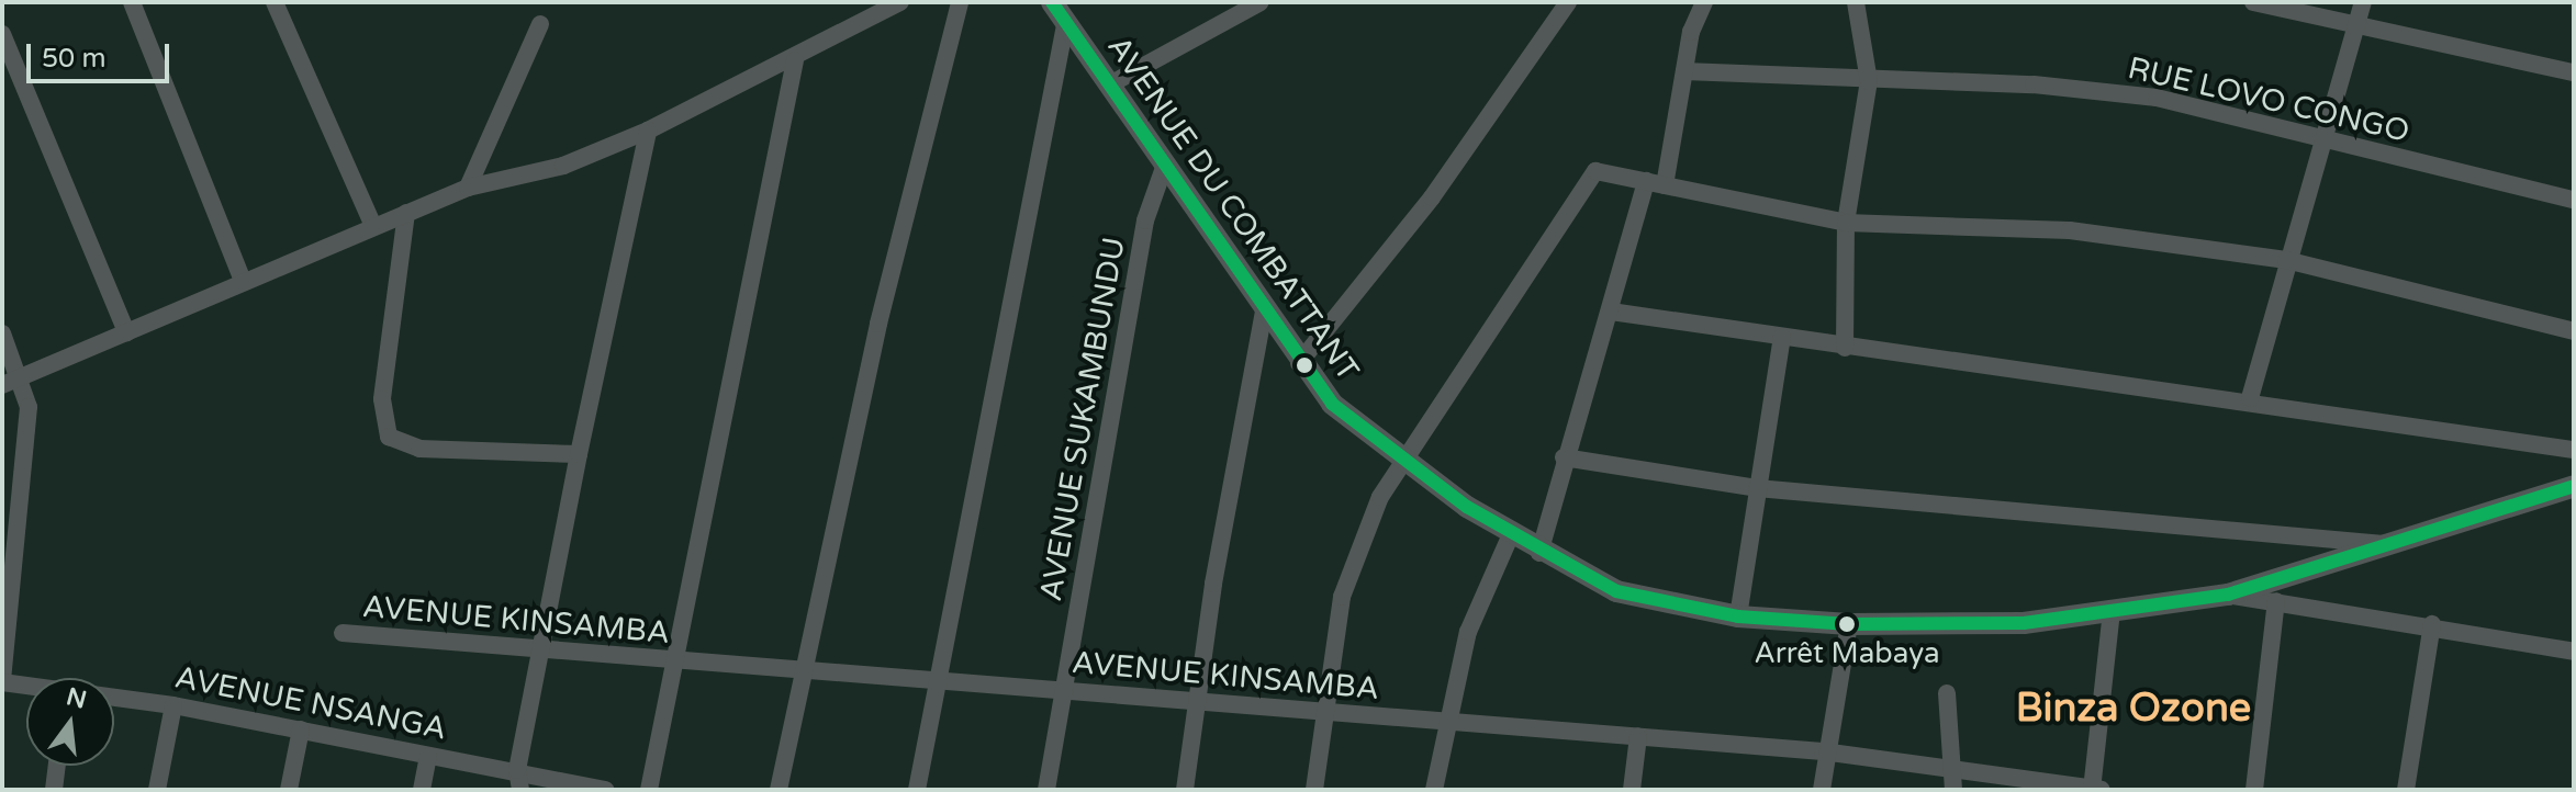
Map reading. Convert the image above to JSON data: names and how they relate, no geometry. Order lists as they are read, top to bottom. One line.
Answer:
{"streets":{"street":["RUE LOVO CONGO","AVENUE DU COMBATTANT","AVENUE SUKAMBUNDU","AVENUE KINSAMBA","AVENUE NSANGA"]},"crossings":[["AVENUE DU COMBATTANT","AVENUE SUKAMBUNDU"],["AVENUE SUKAMBUNDU","AVENUE KINSAMBA"]],"districts":["Binza Ozone"],"places":["Arrêt Mabaya"],"scale_bar":"50 m","north":"top"}
